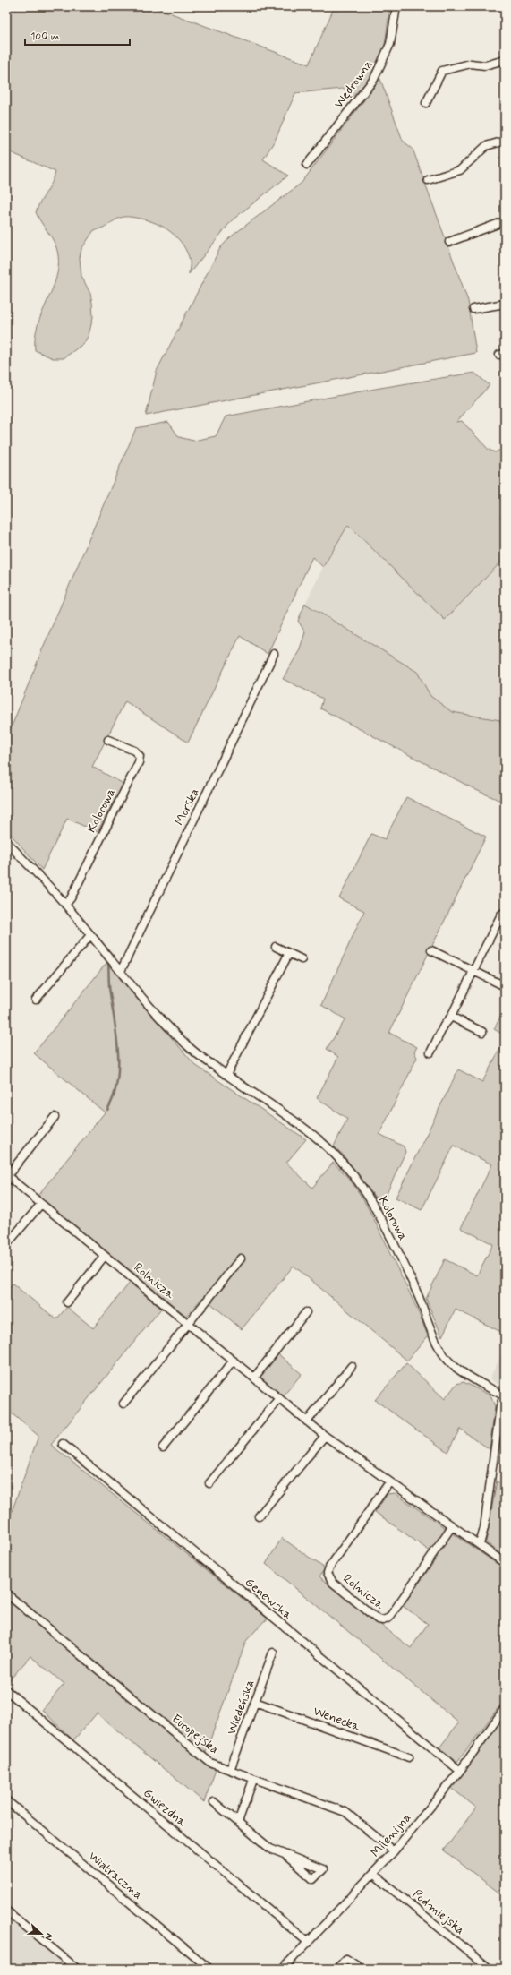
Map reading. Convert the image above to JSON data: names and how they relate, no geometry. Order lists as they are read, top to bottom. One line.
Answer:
{"streets":{"street":["Wędrowna","Morska","Kolorowa","Rolnicza","Genewska","Wiedeńska","Wenecka","Europejska","Gwiezdna","Milenijna","Wiatraczna","Podmiejska"]},"crossings":[["Morska","Kolorowa"],["Genewska","Milenijna"],["Wiedeńska","Wenecka"],["Wiedeńska","Europejska"],["Europejska","Milenijna"],["Gwiezdna","Milenijna"],["Milenijna","Podmiejska"]],"scale_bar":"100 m","north":"right"}
